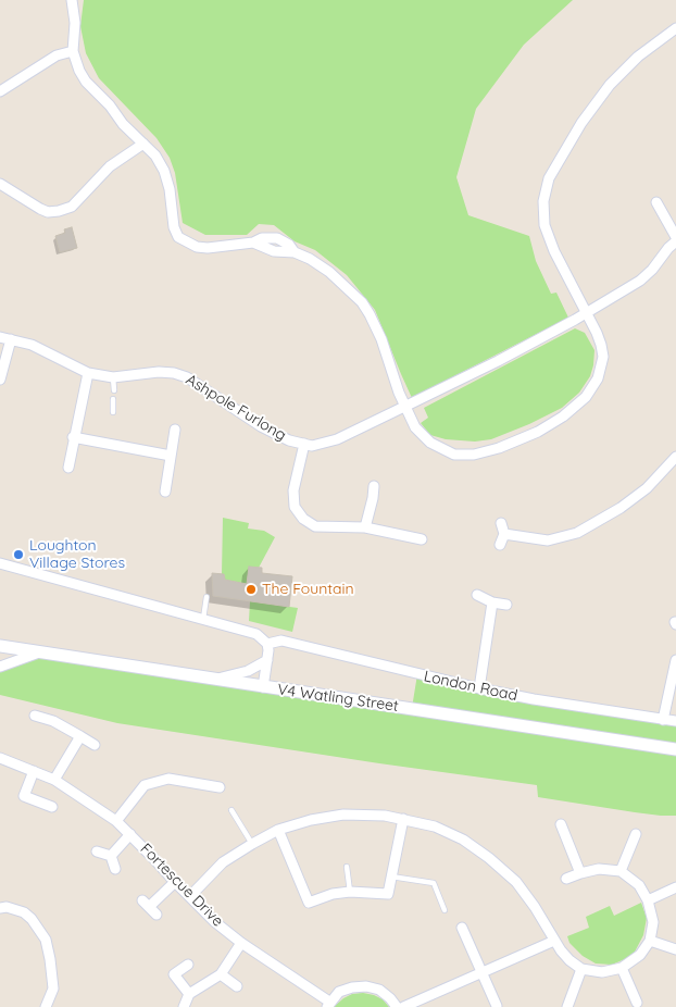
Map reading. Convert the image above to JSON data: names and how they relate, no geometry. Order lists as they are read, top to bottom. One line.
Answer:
{"streets":{"street":["Ashpole Furlong","London Road","V4 Watling Street","Fortescue Drive"]},"places":["Loughton Village Stores","The Fountain"]}
